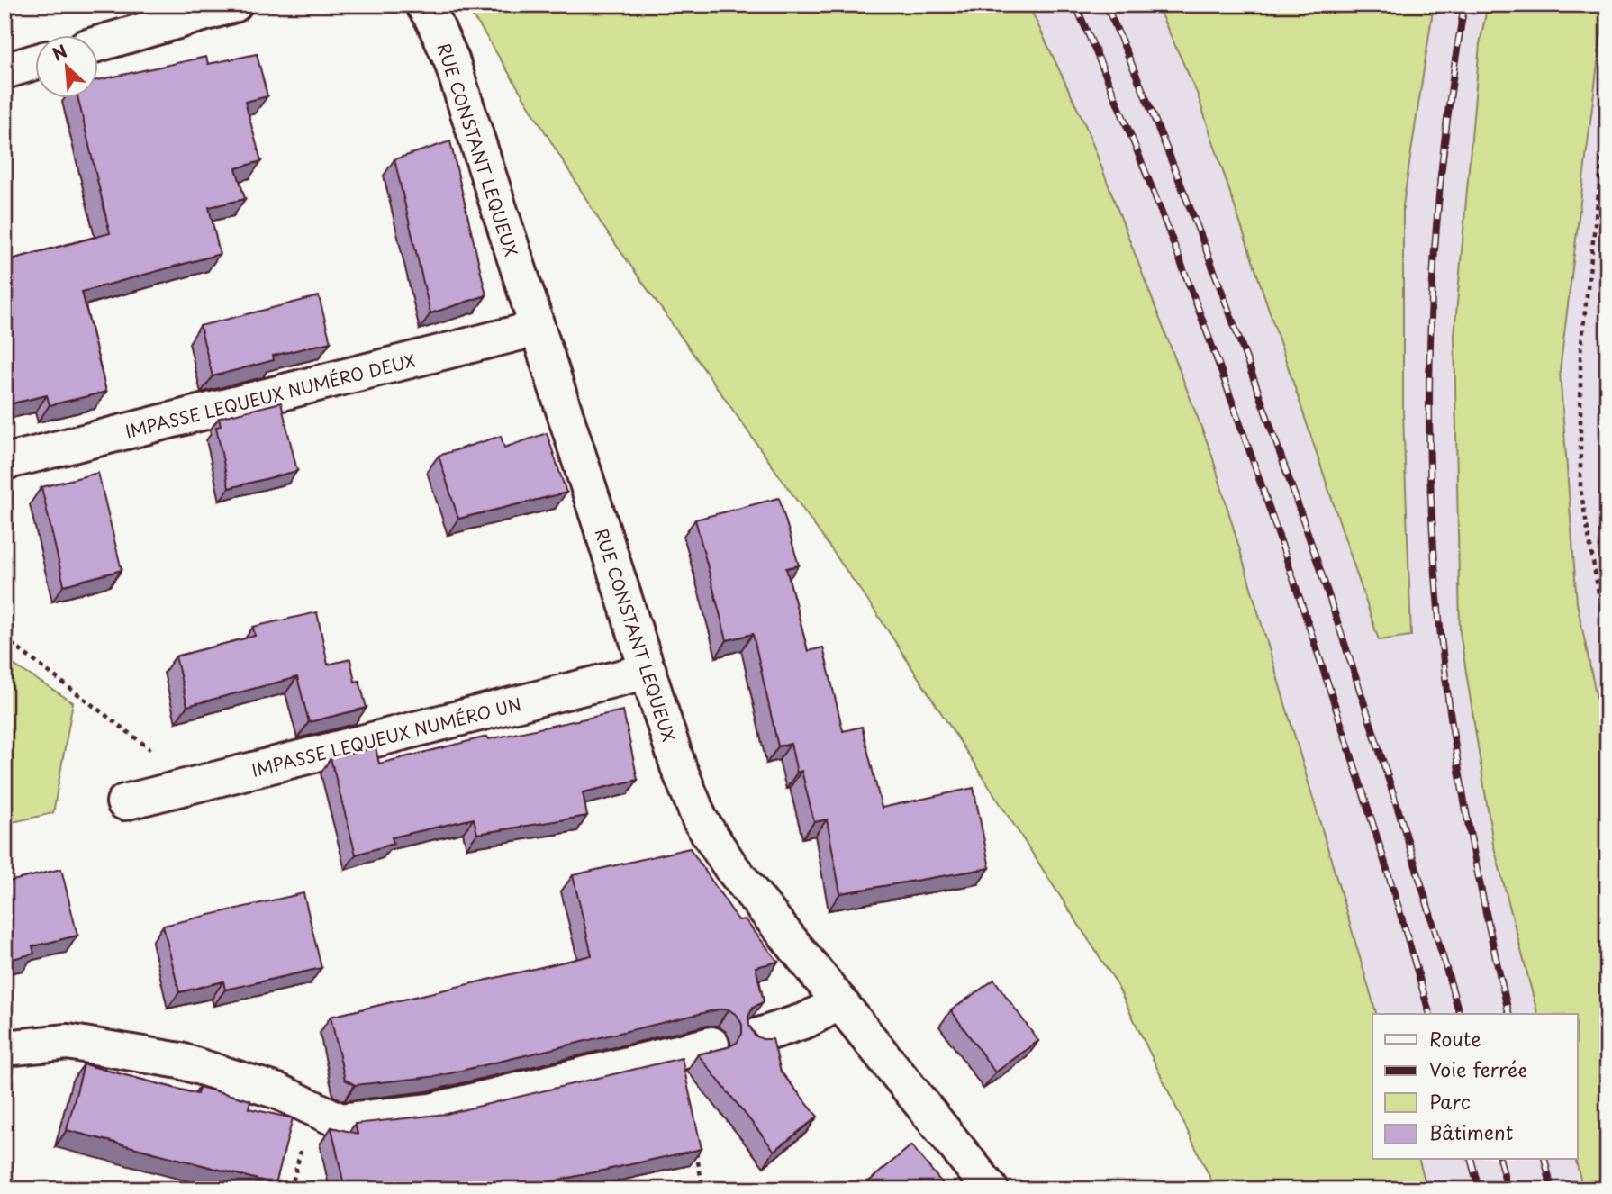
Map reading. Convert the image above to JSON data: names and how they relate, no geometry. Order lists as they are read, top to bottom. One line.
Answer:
{"streets":{"street":["RUE CONSTANT LEQUEUX","IMPASSE LEQUEUX NUMÉRO DEUX","IMPASSE LEQUEUX NUMÉRO UN"]},"crossings":[["RUE CONSTANT LEQUEUX","IMPASSE LEQUEUX NUMÉRO DEUX"],["RUE CONSTANT LEQUEUX","IMPASSE LEQUEUX NUMÉRO UN"]],"legend":["Route","Voie ferrée","Parc","Bâtiment"],"north":"top left"}
